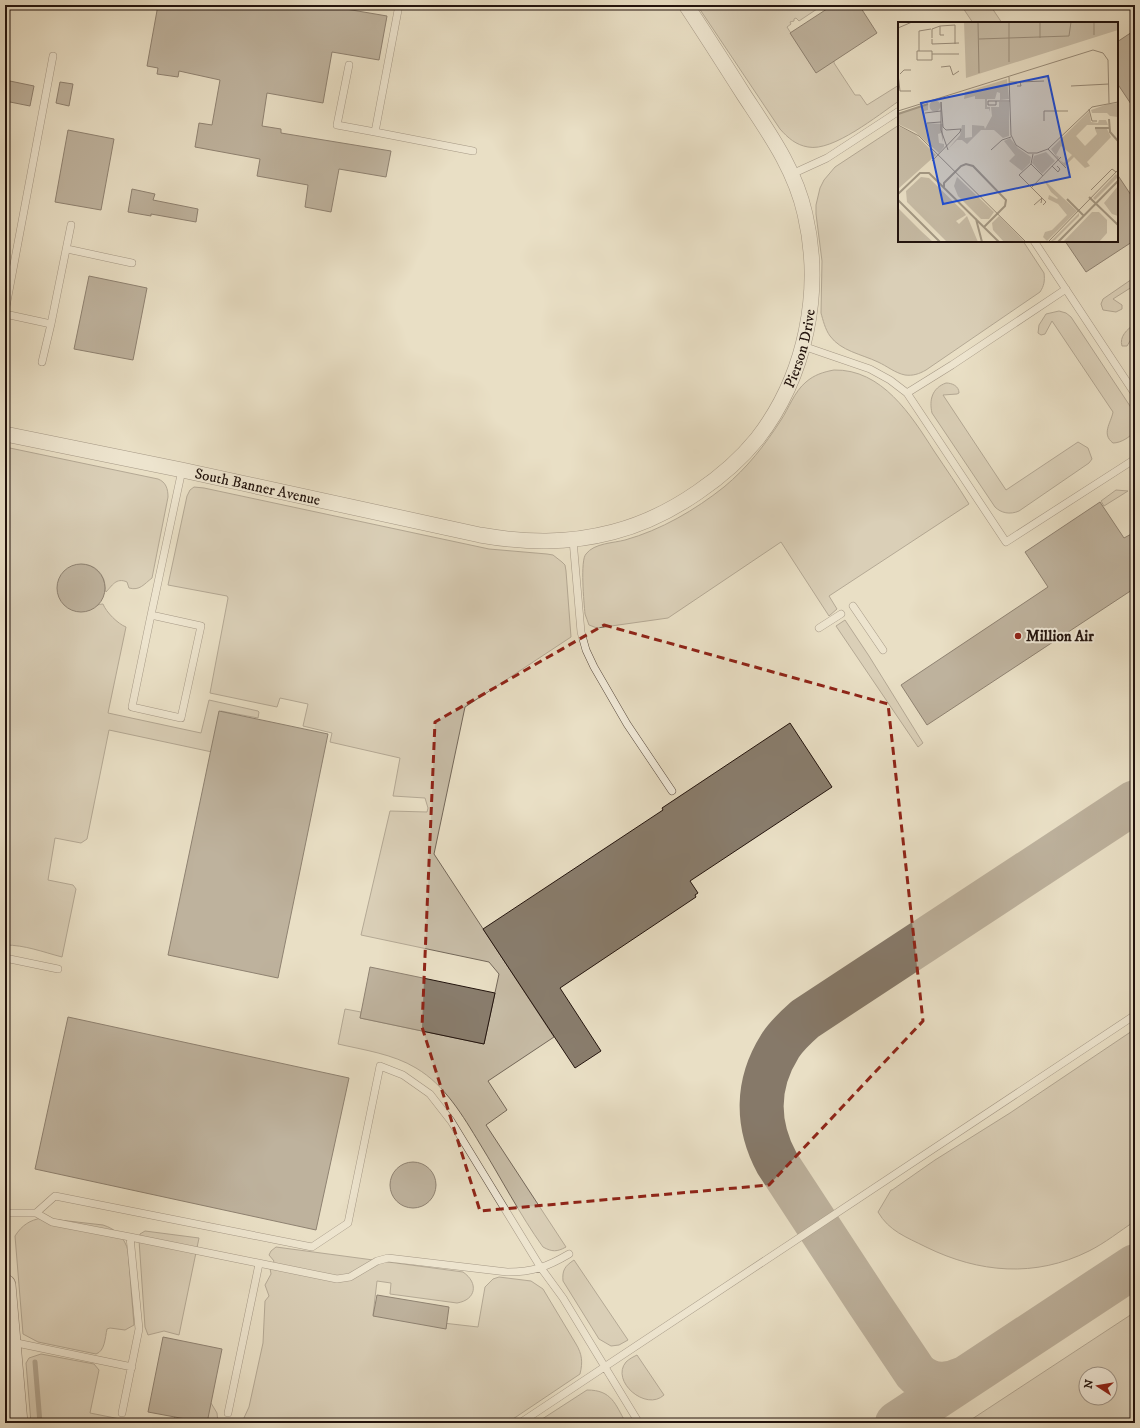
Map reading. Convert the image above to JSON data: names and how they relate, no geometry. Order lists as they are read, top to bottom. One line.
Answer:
{"streets":{"street":["Pierson Drive","South Banner Avenue"]},"crossings":[["Pierson Drive","South Banner Avenue"]],"places":["Million Air"],"north":"left"}
